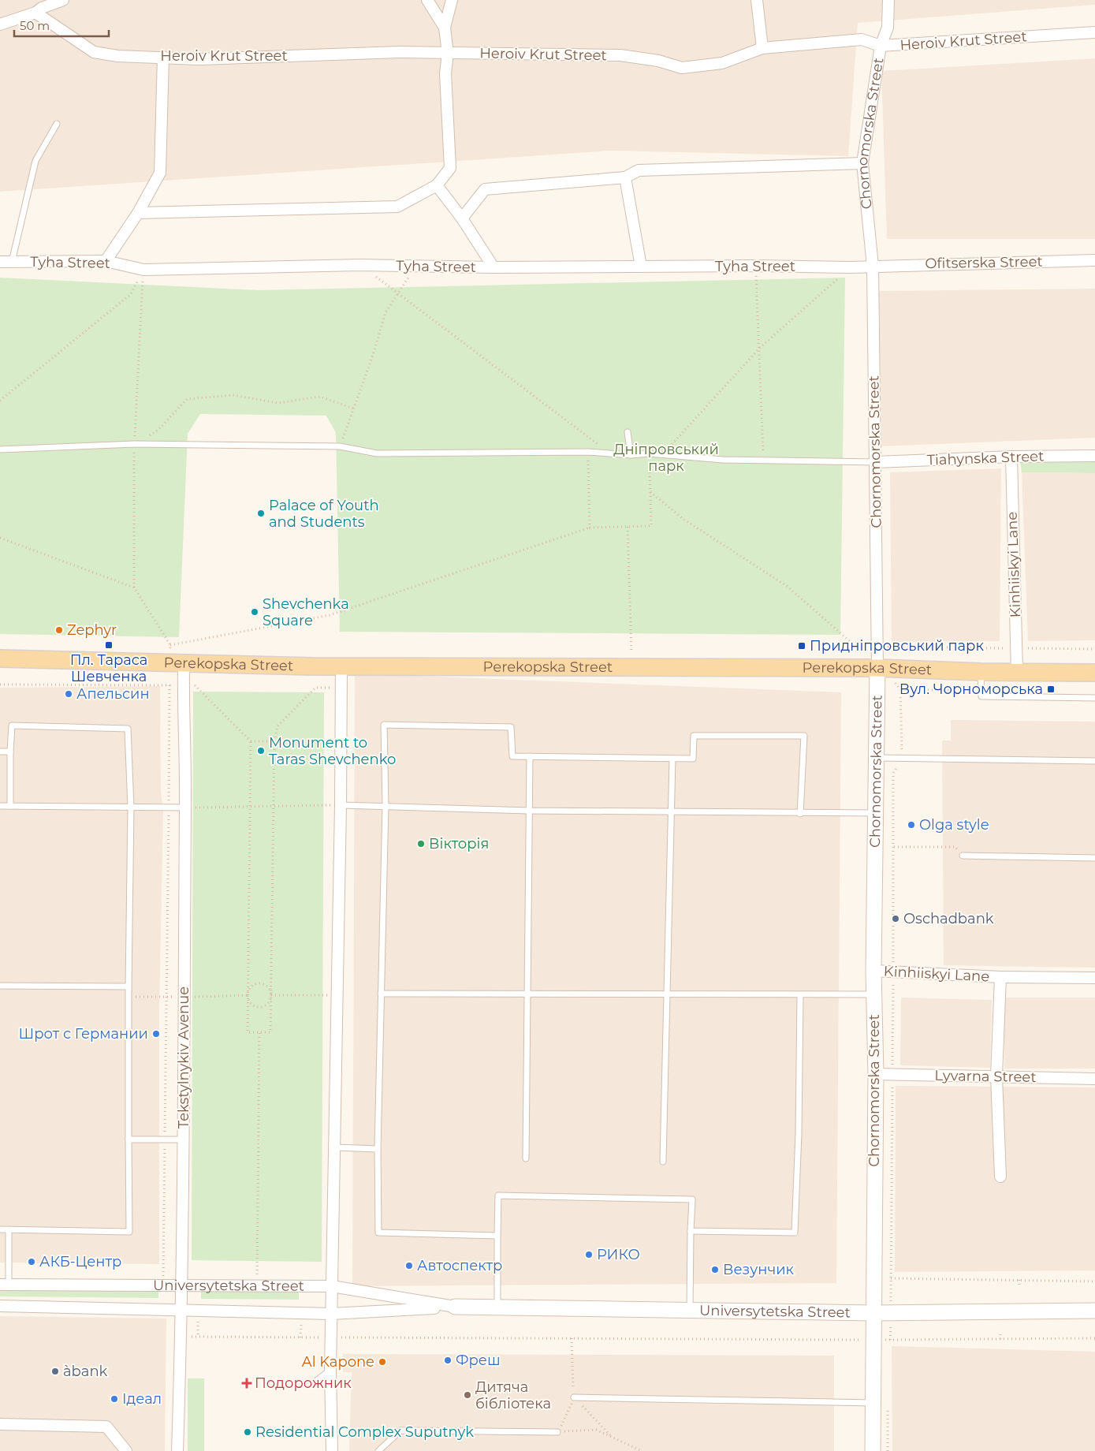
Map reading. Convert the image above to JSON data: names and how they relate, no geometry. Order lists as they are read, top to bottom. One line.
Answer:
{"streets":{"main road":["Perekopska Street"],"street":["Heroiv Krut Street","Chornomorska Street","Tyha Street","Ofitserska Street","Tiahynska Street","Kinhiiskyi Lane","Tekstylnykiv Avenue","Lyvarna Street","Universytetska Street"]},"crossings":[["Heroiv Krut Street","Chornomorska Street"],["Chornomorska Street","Tyha Street"],["Chornomorska Street","Ofitserska Street"],["Chornomorska Street","Tiahynska Street"],["Chornomorska Street","Kinhiiskyi Lane"],["Chornomorska Street","Perekopska Street"],["Chornomorska Street","Lyvarna Street"],["Chornomorska Street","Universytetska Street"],["Tyha Street","Ofitserska Street"],["Tiahynska Street","Kinhiiskyi Lane"],["Kinhiiskyi Lane","Perekopska Street"],["Kinhiiskyi Lane","Lyvarna Street"],["Perekopska Street","Tekstylnykiv Avenue"],["Tekstylnykiv Avenue","Universytetska Street"]],"parks":["Дніпровський парк"],"places":{"other":["Palace of Youth and Students","Shevchenka Square","Zephyr","Апельсин","Monument to Taras Shevchenko","Olga style","Вікторія","Oschadbank","Шрот с Германии","РИКО","АКБ-Центр","Автоспектр","Везунчик","Фреш","Al Kapone","àbank","Дитяча бібліотека","Ідеал","Residential Complex Suputnyk"],"transit":["Пл. Тараса Шевченка","Придніпровський парк","Вул. Чорноморська"],"health":["Подорожник"]},"scale_bar":"50 m"}
